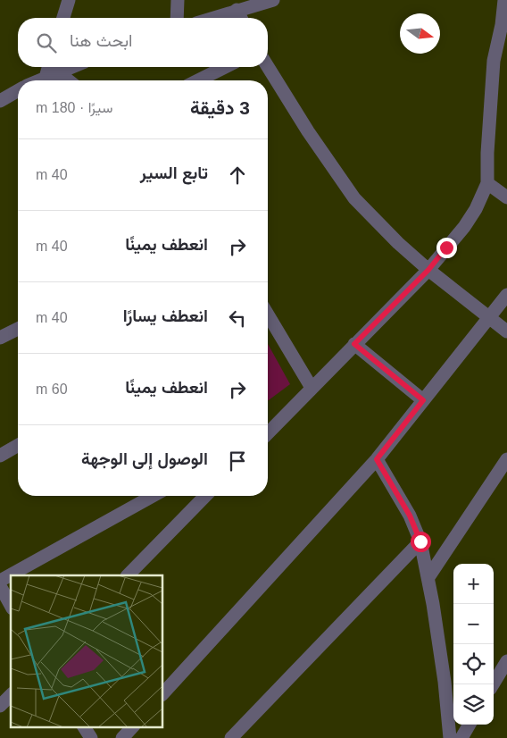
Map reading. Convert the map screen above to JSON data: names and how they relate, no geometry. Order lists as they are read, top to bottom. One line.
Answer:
{"north":"right","page":{"search":"ابحث هنا","heading":["3 دقيقة","سيرًا · 180 m"],"list":[["تابع السير","40 m"],["انعطف يمينًا","40 m"],["انعطف يسارًا","40 m"],["انعطف يمينًا","60 m"],"الوصول إلى الوجهة"],"map_buttons":["+","−"]}}
